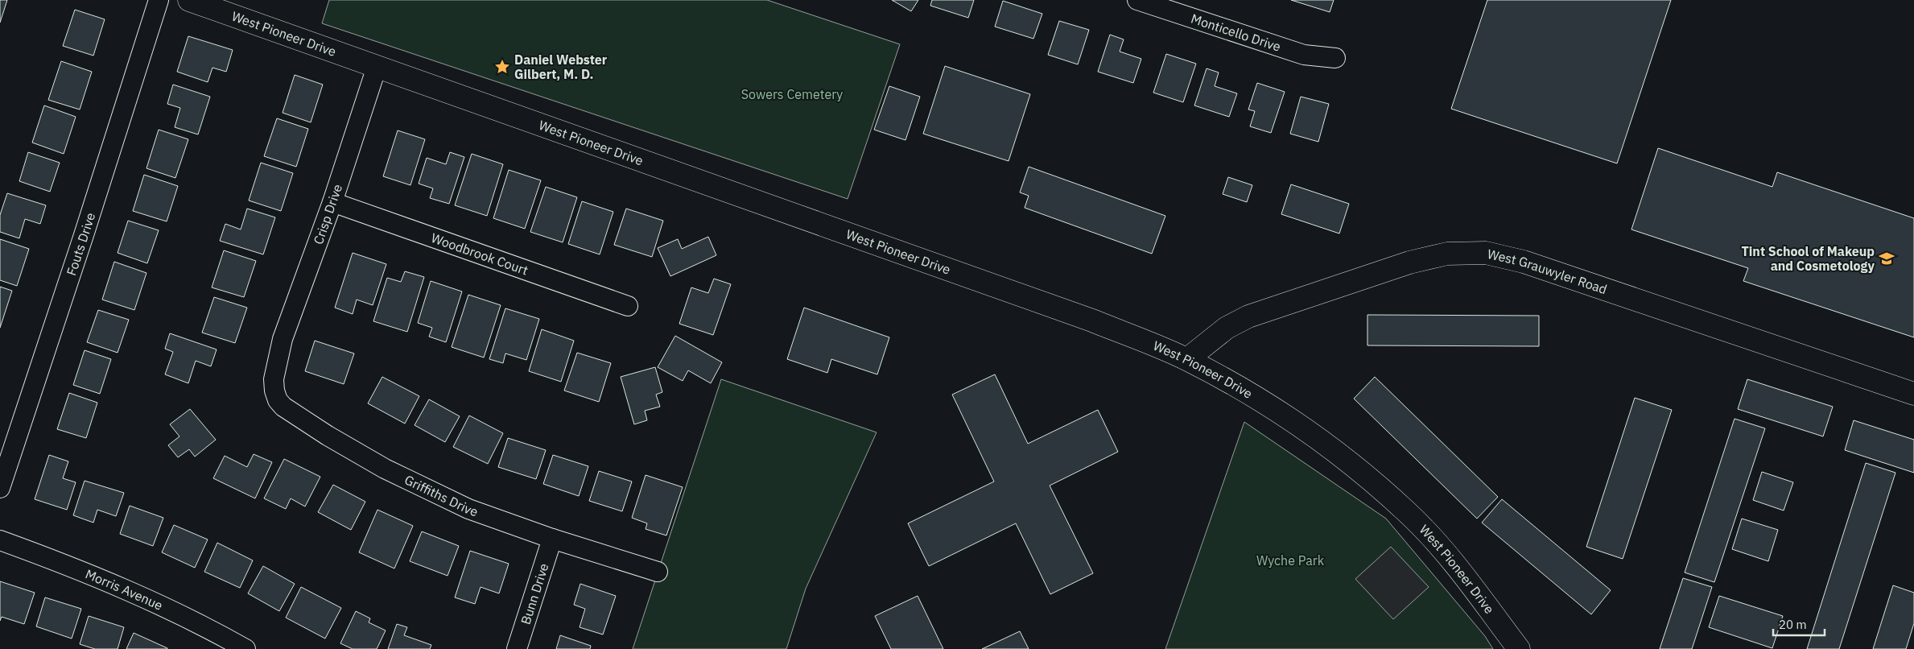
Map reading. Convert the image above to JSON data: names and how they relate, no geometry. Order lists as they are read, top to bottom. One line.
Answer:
{"streets":{"main road":["West Pioneer Drive","West Grauwyler Road"],"street":["Monticello Drive","Crisp Drive","Fouts Drive","Woodbrook Court","Griffiths Drive","Morris Avenue","Bunn Drive"]},"crossings":[["West Pioneer Drive","Crisp Drive"],["West Pioneer Drive","West Grauwyler Road"],["Crisp Drive","Woodbrook Court"],["Crisp Drive","Griffiths Drive"],["Griffiths Drive","Bunn Drive"]],"parks":["Sowers Cemetery","Wyche Park"],"places":{"place":["Daniel Webster Gilbert, M. D."],"school or university":["Tint School of Makeup and Cosmetology"]},"scale_bar":"20 m"}
